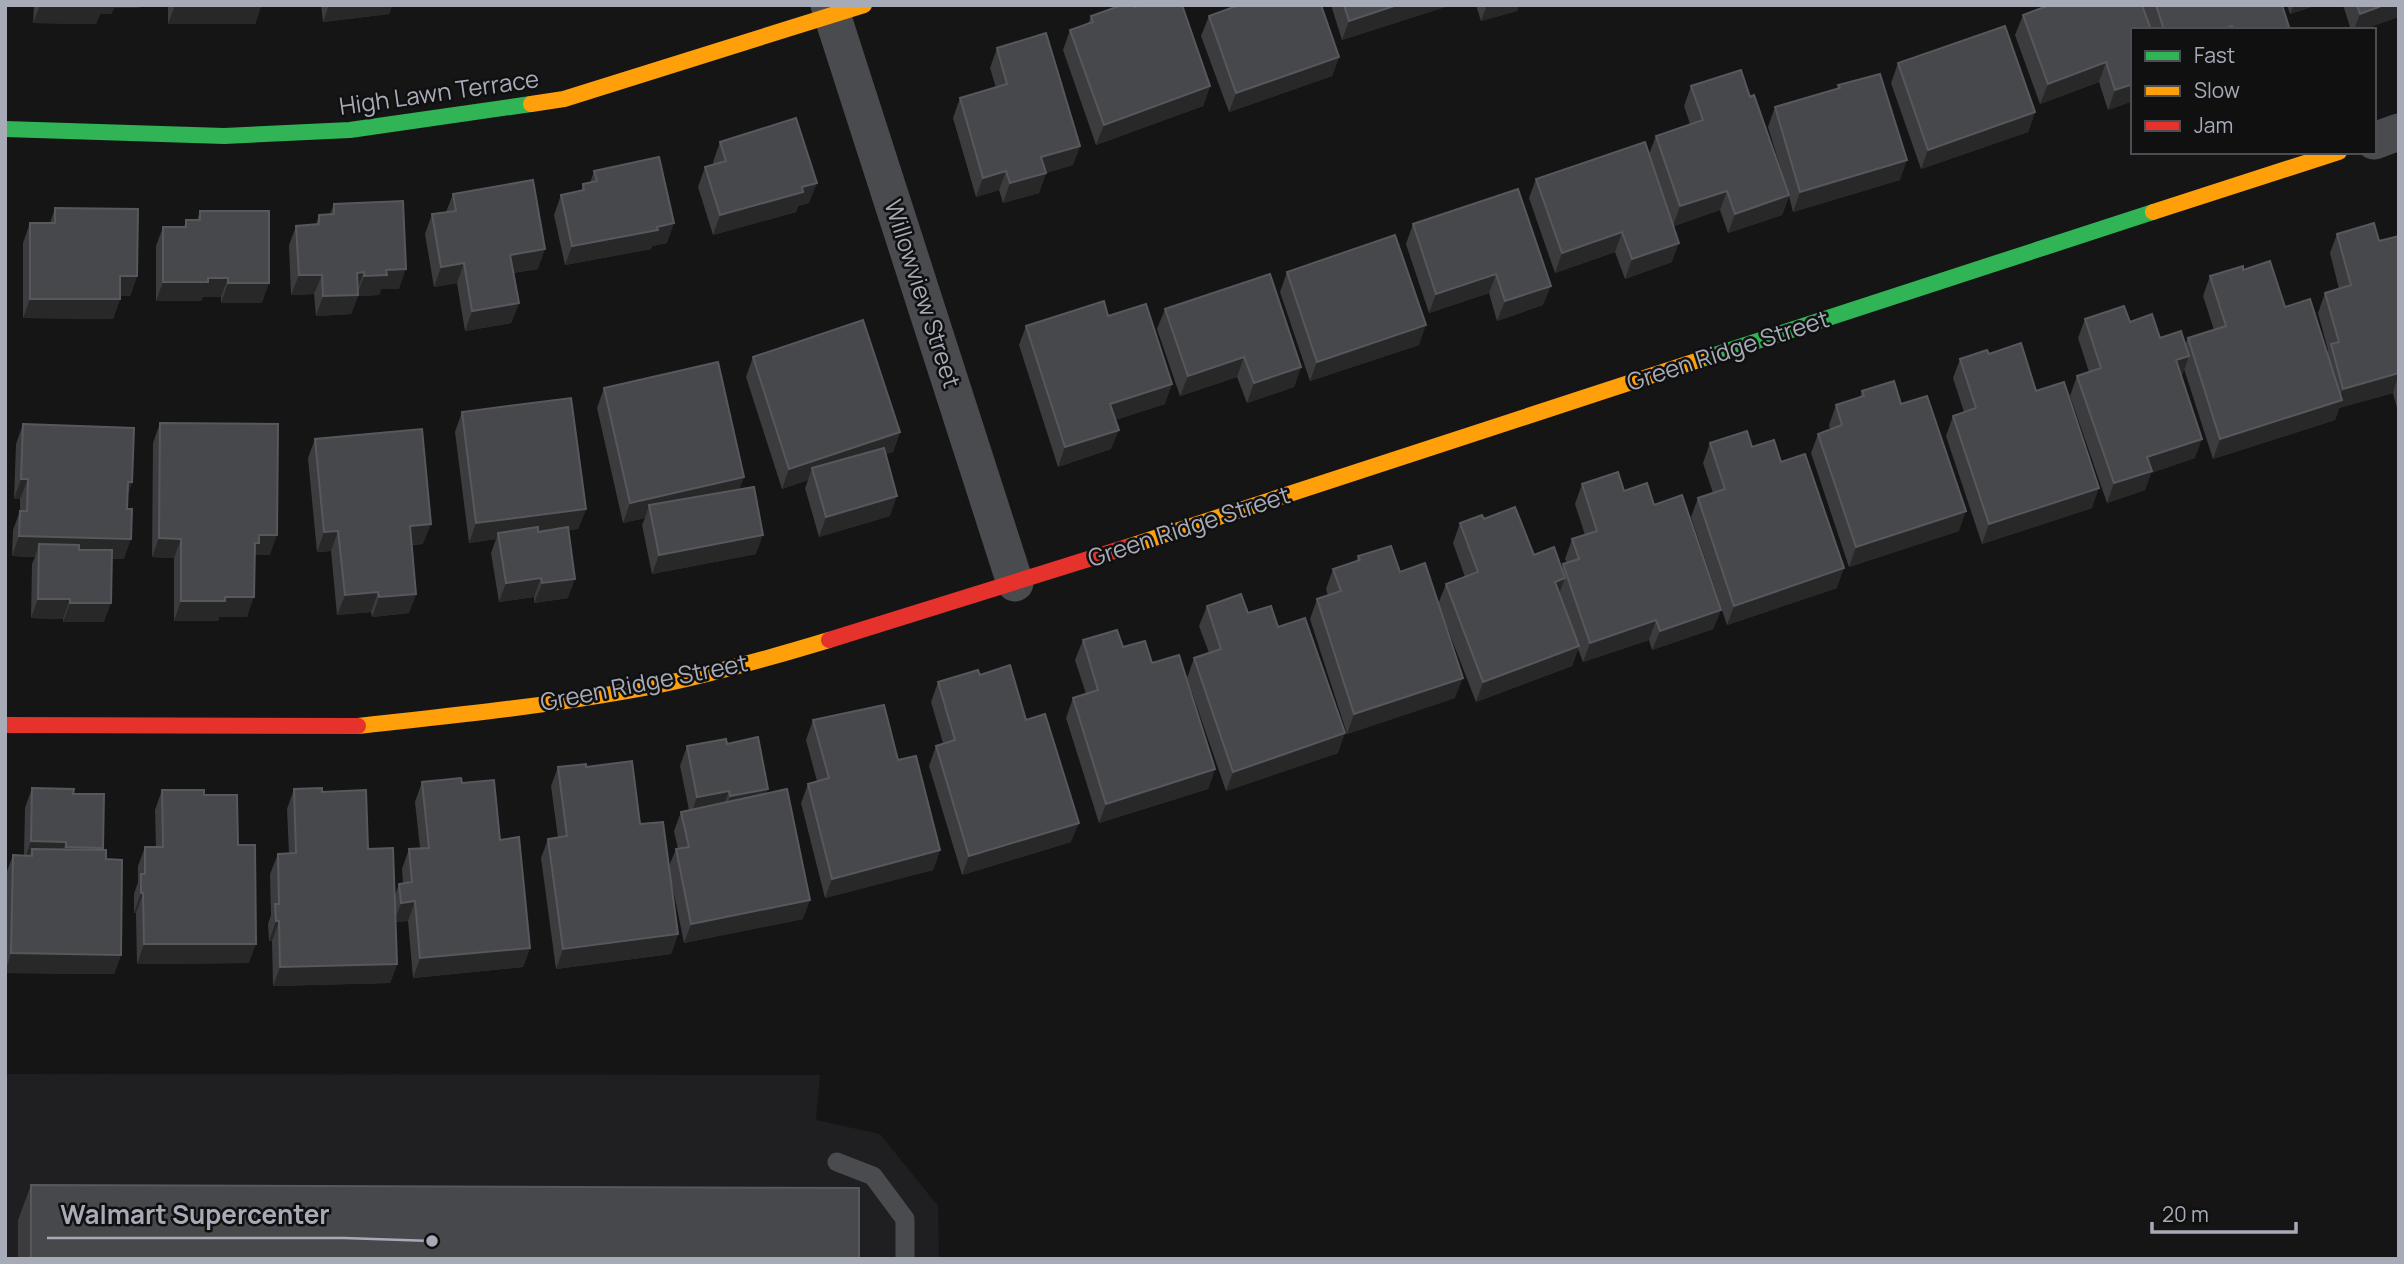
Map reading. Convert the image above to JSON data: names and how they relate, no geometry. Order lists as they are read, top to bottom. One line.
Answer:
{"streets":{"street":["High Lawn Terrace","Willowview Street","Green Ridge Street"]},"crossings":[["High Lawn Terrace","Willowview Street"],["Willowview Street","Green Ridge Street"]],"places":["Walmart Supercenter"],"legend":["Fast","Slow","Jam"],"scale_bar":"20 m"}
